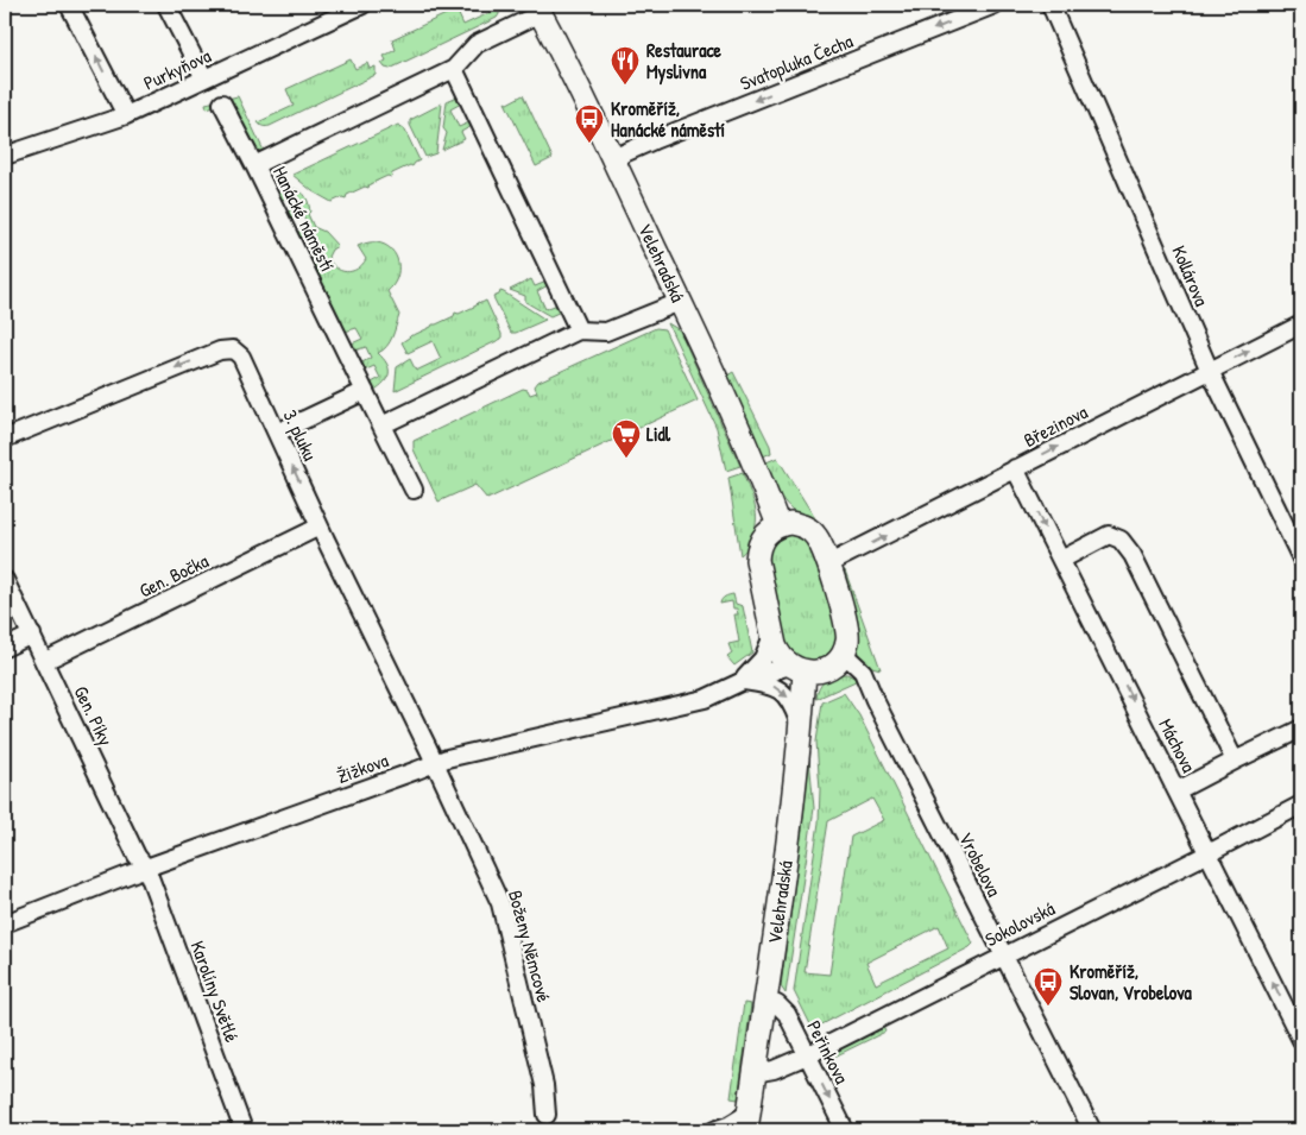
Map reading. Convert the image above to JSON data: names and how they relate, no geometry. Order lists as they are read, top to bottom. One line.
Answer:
{"streets":{"main road":["Velehradská"],"street":["Svatopluka Čecha","Purkyňova","Hanácké náměstí","Kollárova","Březinova","3. pluku","Gen. Bočka","Gen. Píky","Máchova","Žižkova","Vrobelova","Sokolovská","Boženy Němcové","Karolíny Světlé","Peřinkova"]},"crossings":[["Svatopluka Čecha","Velehradská"],["Hanácké náměstí","Velehradská"],["Velehradská","Žižkova"],["Velehradská","Sokolovská"],["Velehradská","Peřinkova"],["Kollárova","Březinova"],["Březinova","Máchova"],["3. pluku","Gen. Bočka"],["3. pluku","Žižkova"],["3. pluku","Boženy Němcové"],["Gen. Bočka","Gen. Píky"],["Gen. Píky","Žižkova"],["Gen. Píky","Karolíny Světlé"],["Máchova","Sokolovská"],["Žižkova","Boženy Němcové"],["Žižkova","Karolíny Světlé"],["Vrobelova","Sokolovská"],["Sokolovská","Peřinkova"]],"one_way":["Svatopluka Čecha","Březinova","Peřinkova"],"places":{"restaurant":["Restaurace Myslivna"],"bus stop":["Kroměříž, Hanácké náměstí","Kroměříž, Slovan, Vrobelova"],"supermarket":["Lidl"]}}
